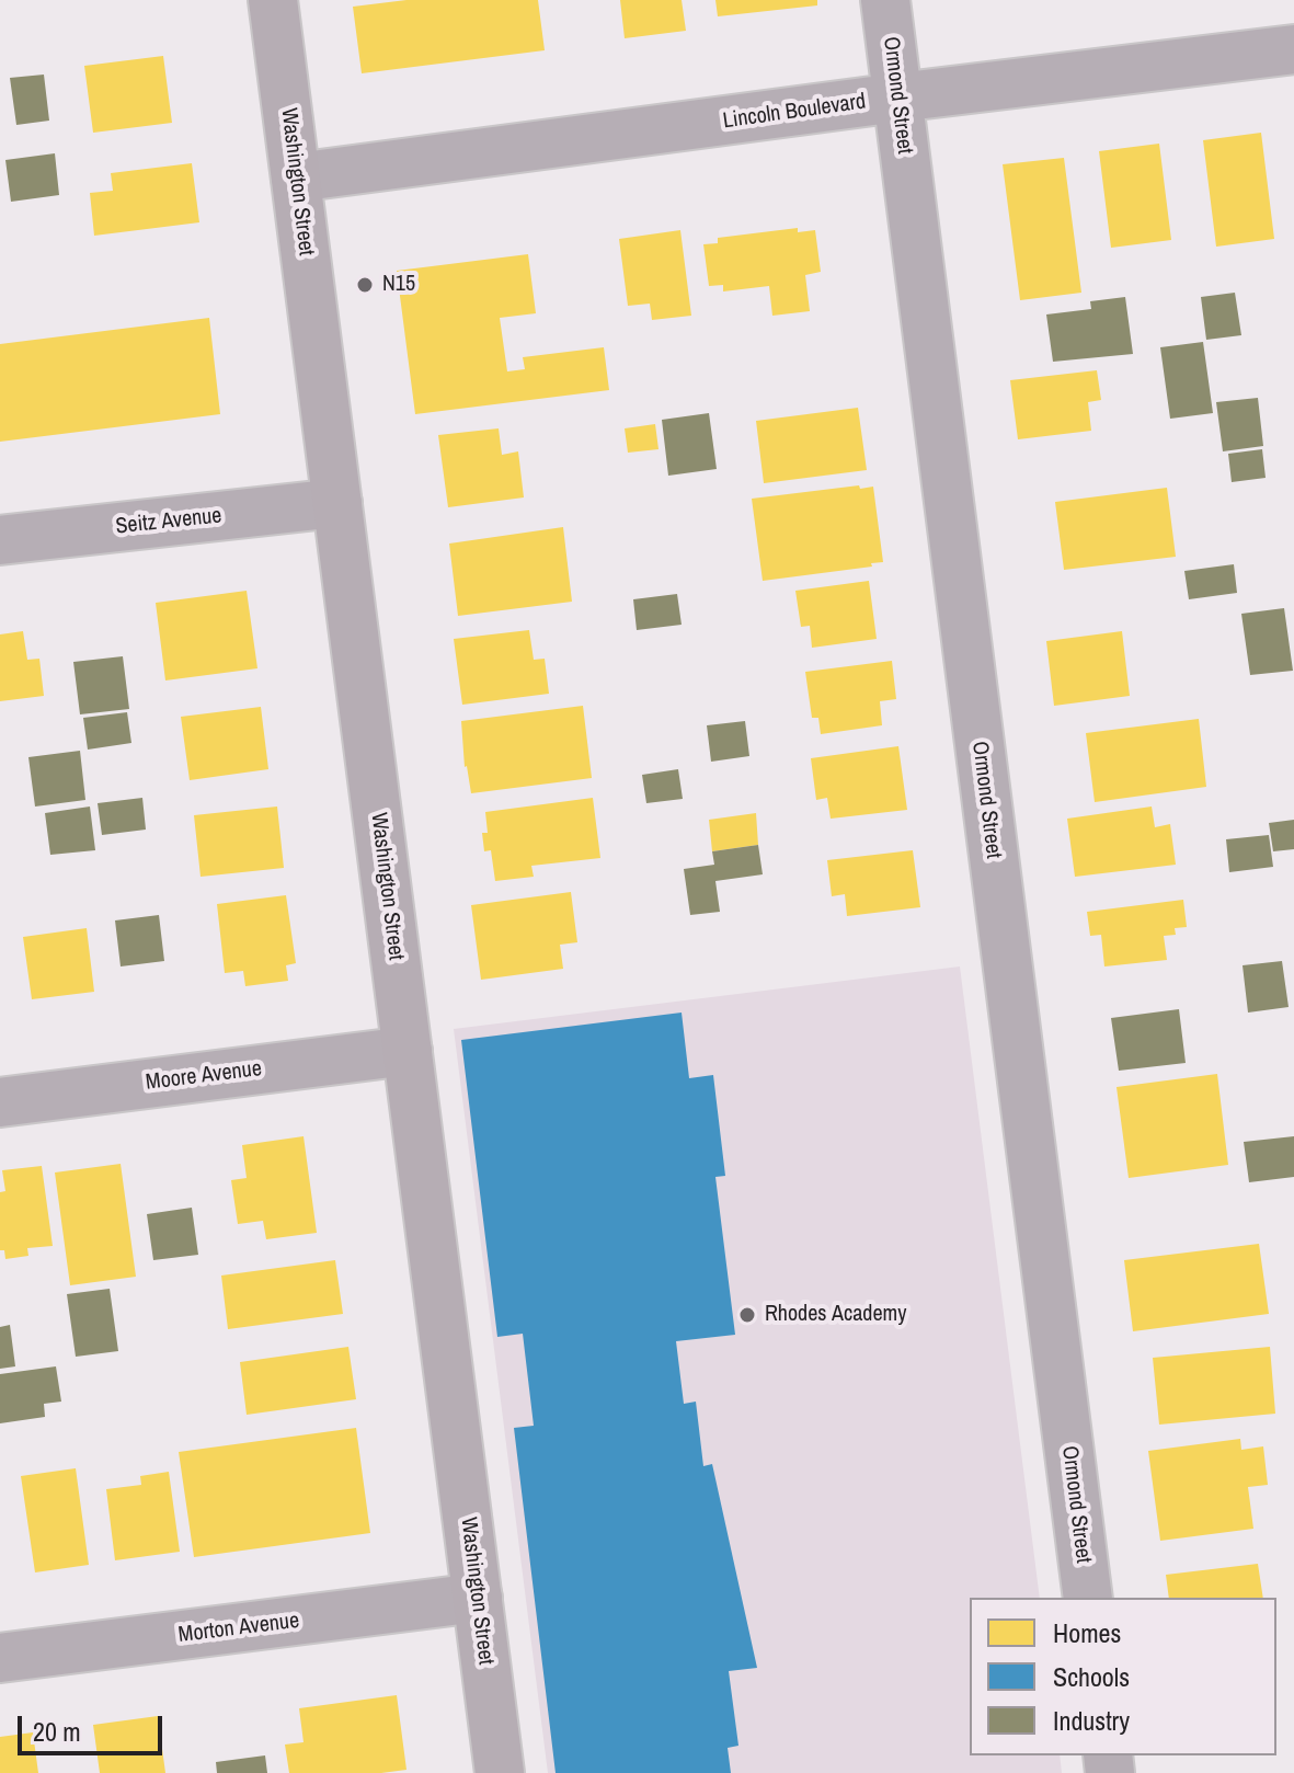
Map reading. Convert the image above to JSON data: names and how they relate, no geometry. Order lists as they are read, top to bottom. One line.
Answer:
{"streets":{"main road":["Washington Street"],"street":["Ormond Street","Lincoln Boulevard","Seitz Avenue","Moore Avenue","Morton Avenue"]},"crossings":[["Ormond Street","Lincoln Boulevard"],["Lincoln Boulevard","Washington Street"],["Washington Street","Seitz Avenue"],["Washington Street","Moore Avenue"],["Washington Street","Morton Avenue"]],"places":["N15","Rhodes Academy"],"legend":["Homes","Schools","Industry"],"scale_bar":"20 m"}
